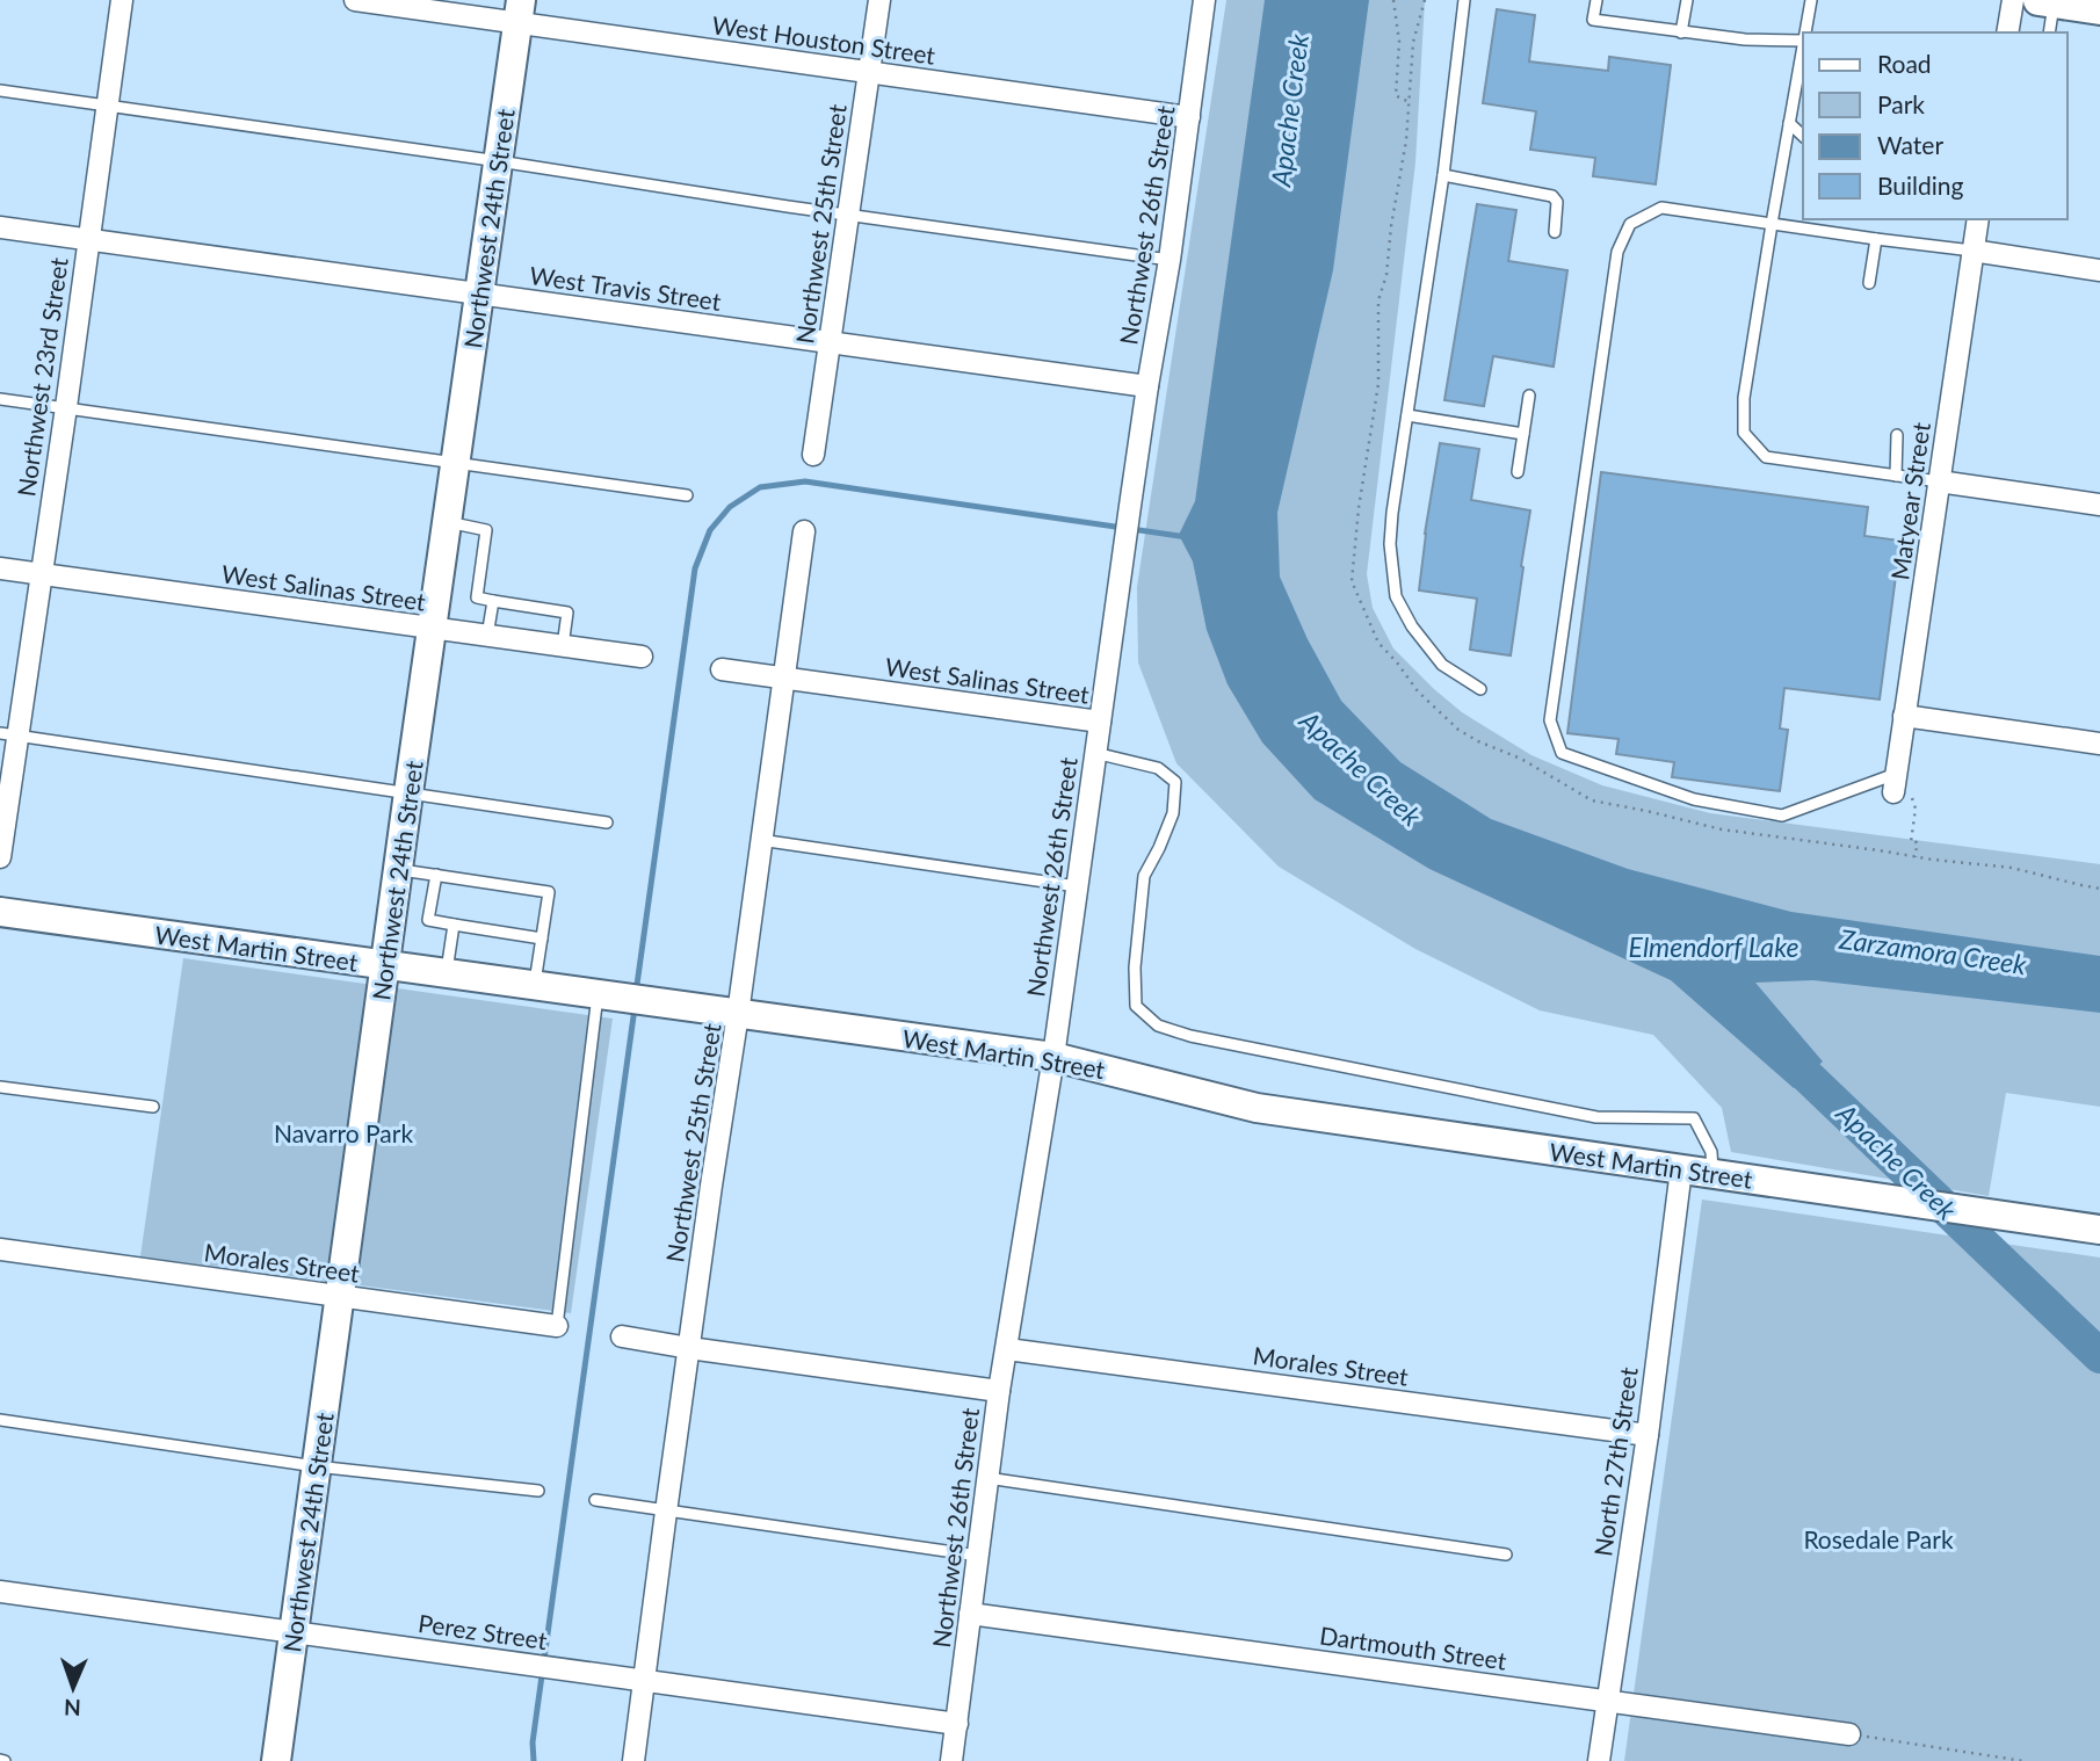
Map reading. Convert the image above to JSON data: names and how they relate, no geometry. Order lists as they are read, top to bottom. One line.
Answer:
{"streets":{"main road":["Northwest 24th Street","West Martin Street"],"street":["West Houston Street","Northwest 25th Street","Northwest 26th Street","West Travis Street","Northwest 23rd Street","Matyear Street","West Salinas Street","Morales Street","North 27th Street","Perez Street","Dartmouth Street"]},"crossings":[["West Houston Street","Northwest 25th Street"],["West Houston Street","Northwest 26th Street"],["West Houston Street","Northwest 24th Street"],["Northwest 25th Street","West Travis Street"],["Northwest 25th Street","West Salinas Street"],["Northwest 25th Street","West Martin Street"],["Northwest 25th Street","Perez Street"],["Northwest 26th Street","West Travis Street"],["Northwest 26th Street","West Salinas Street"],["Northwest 26th Street","West Martin Street"],["Northwest 26th Street","Morales Street"],["Northwest 26th Street","Perez Street"],["Northwest 26th Street","Dartmouth Street"],["Northwest 24th Street","West Travis Street"],["Northwest 24th Street","West Salinas Street"],["Northwest 24th Street","West Martin Street"],["Northwest 24th Street","Morales Street"],["Northwest 24th Street","Perez Street"],["West Travis Street","Northwest 23rd Street"],["Northwest 23rd Street","West Salinas Street"],["West Martin Street","North 27th Street"],["Morales Street","North 27th Street"],["North 27th Street","Dartmouth Street"]],"water":["Apache Creek","Elmendorf Lake","Zarzamora Creek"],"parks":["Navarro Park","Rosedale Park"],"legend":["Road","Park","Water","Building"],"north":"bottom"}
